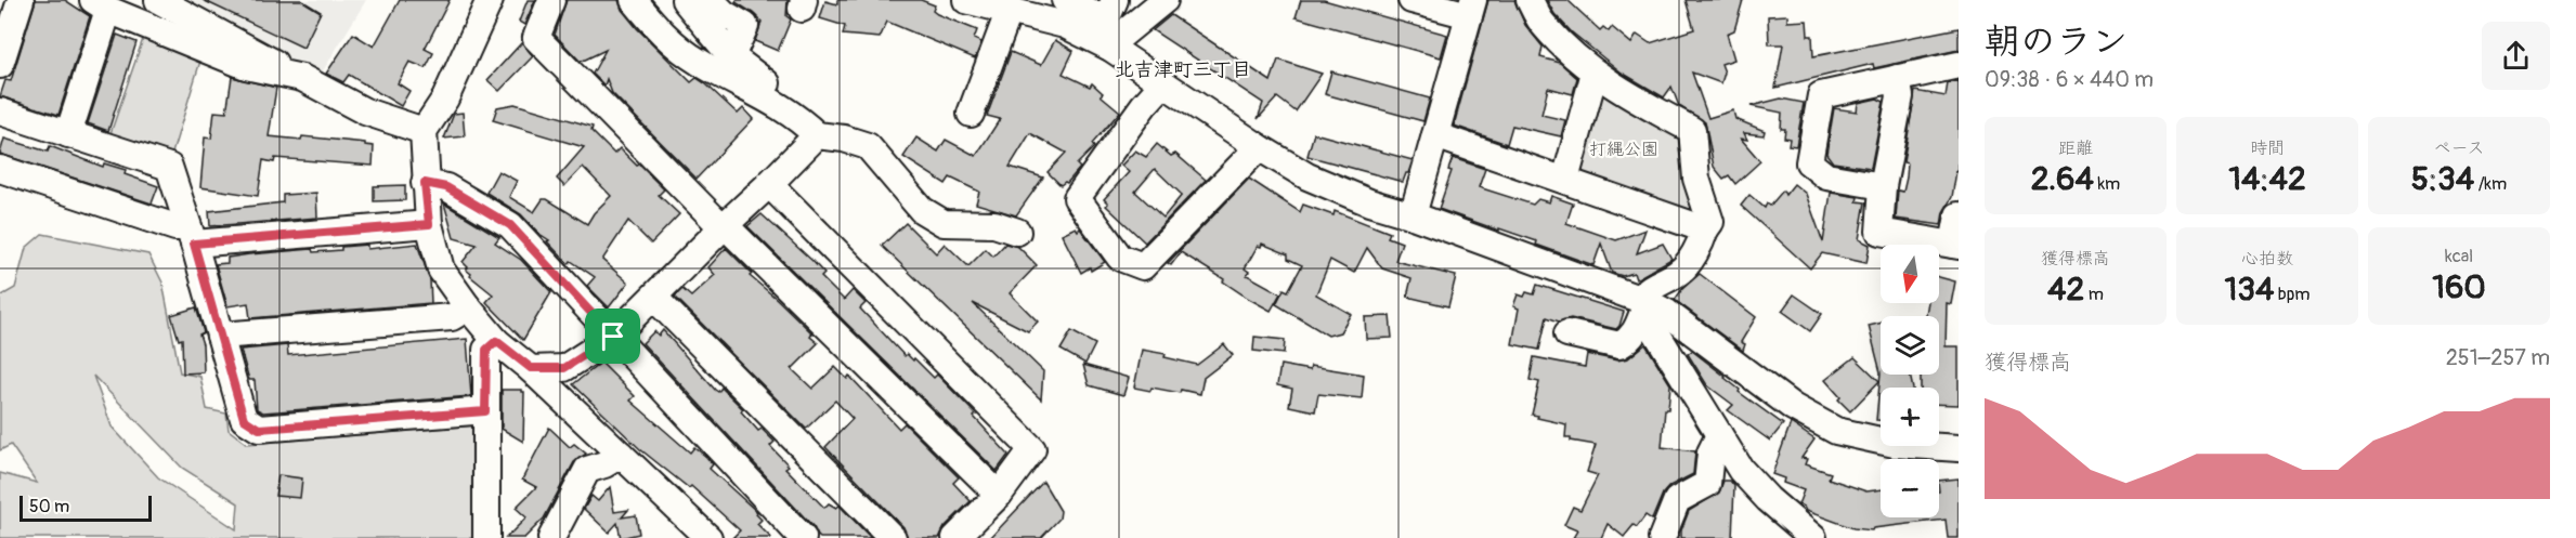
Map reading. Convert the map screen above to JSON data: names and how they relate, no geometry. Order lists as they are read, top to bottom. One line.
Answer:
{"districts":["北吉津町三丁目"],"parks":["打縄公園"],"scale_bar":"50 m","north":"bottom","page":{"heading":["朝のラン","09:38 · 6 × 440 m"],"stats":[["距離","2.64 km"],["時間","14:42"],["ペース","5:34 /km"],["獲得標高","42 m"],["心拍数","134 bpm"],["kcal","160"]],"map_buttons":["+","−"],"chart":["獲得標高","251–257 m"],"scale":"50 m"}}
